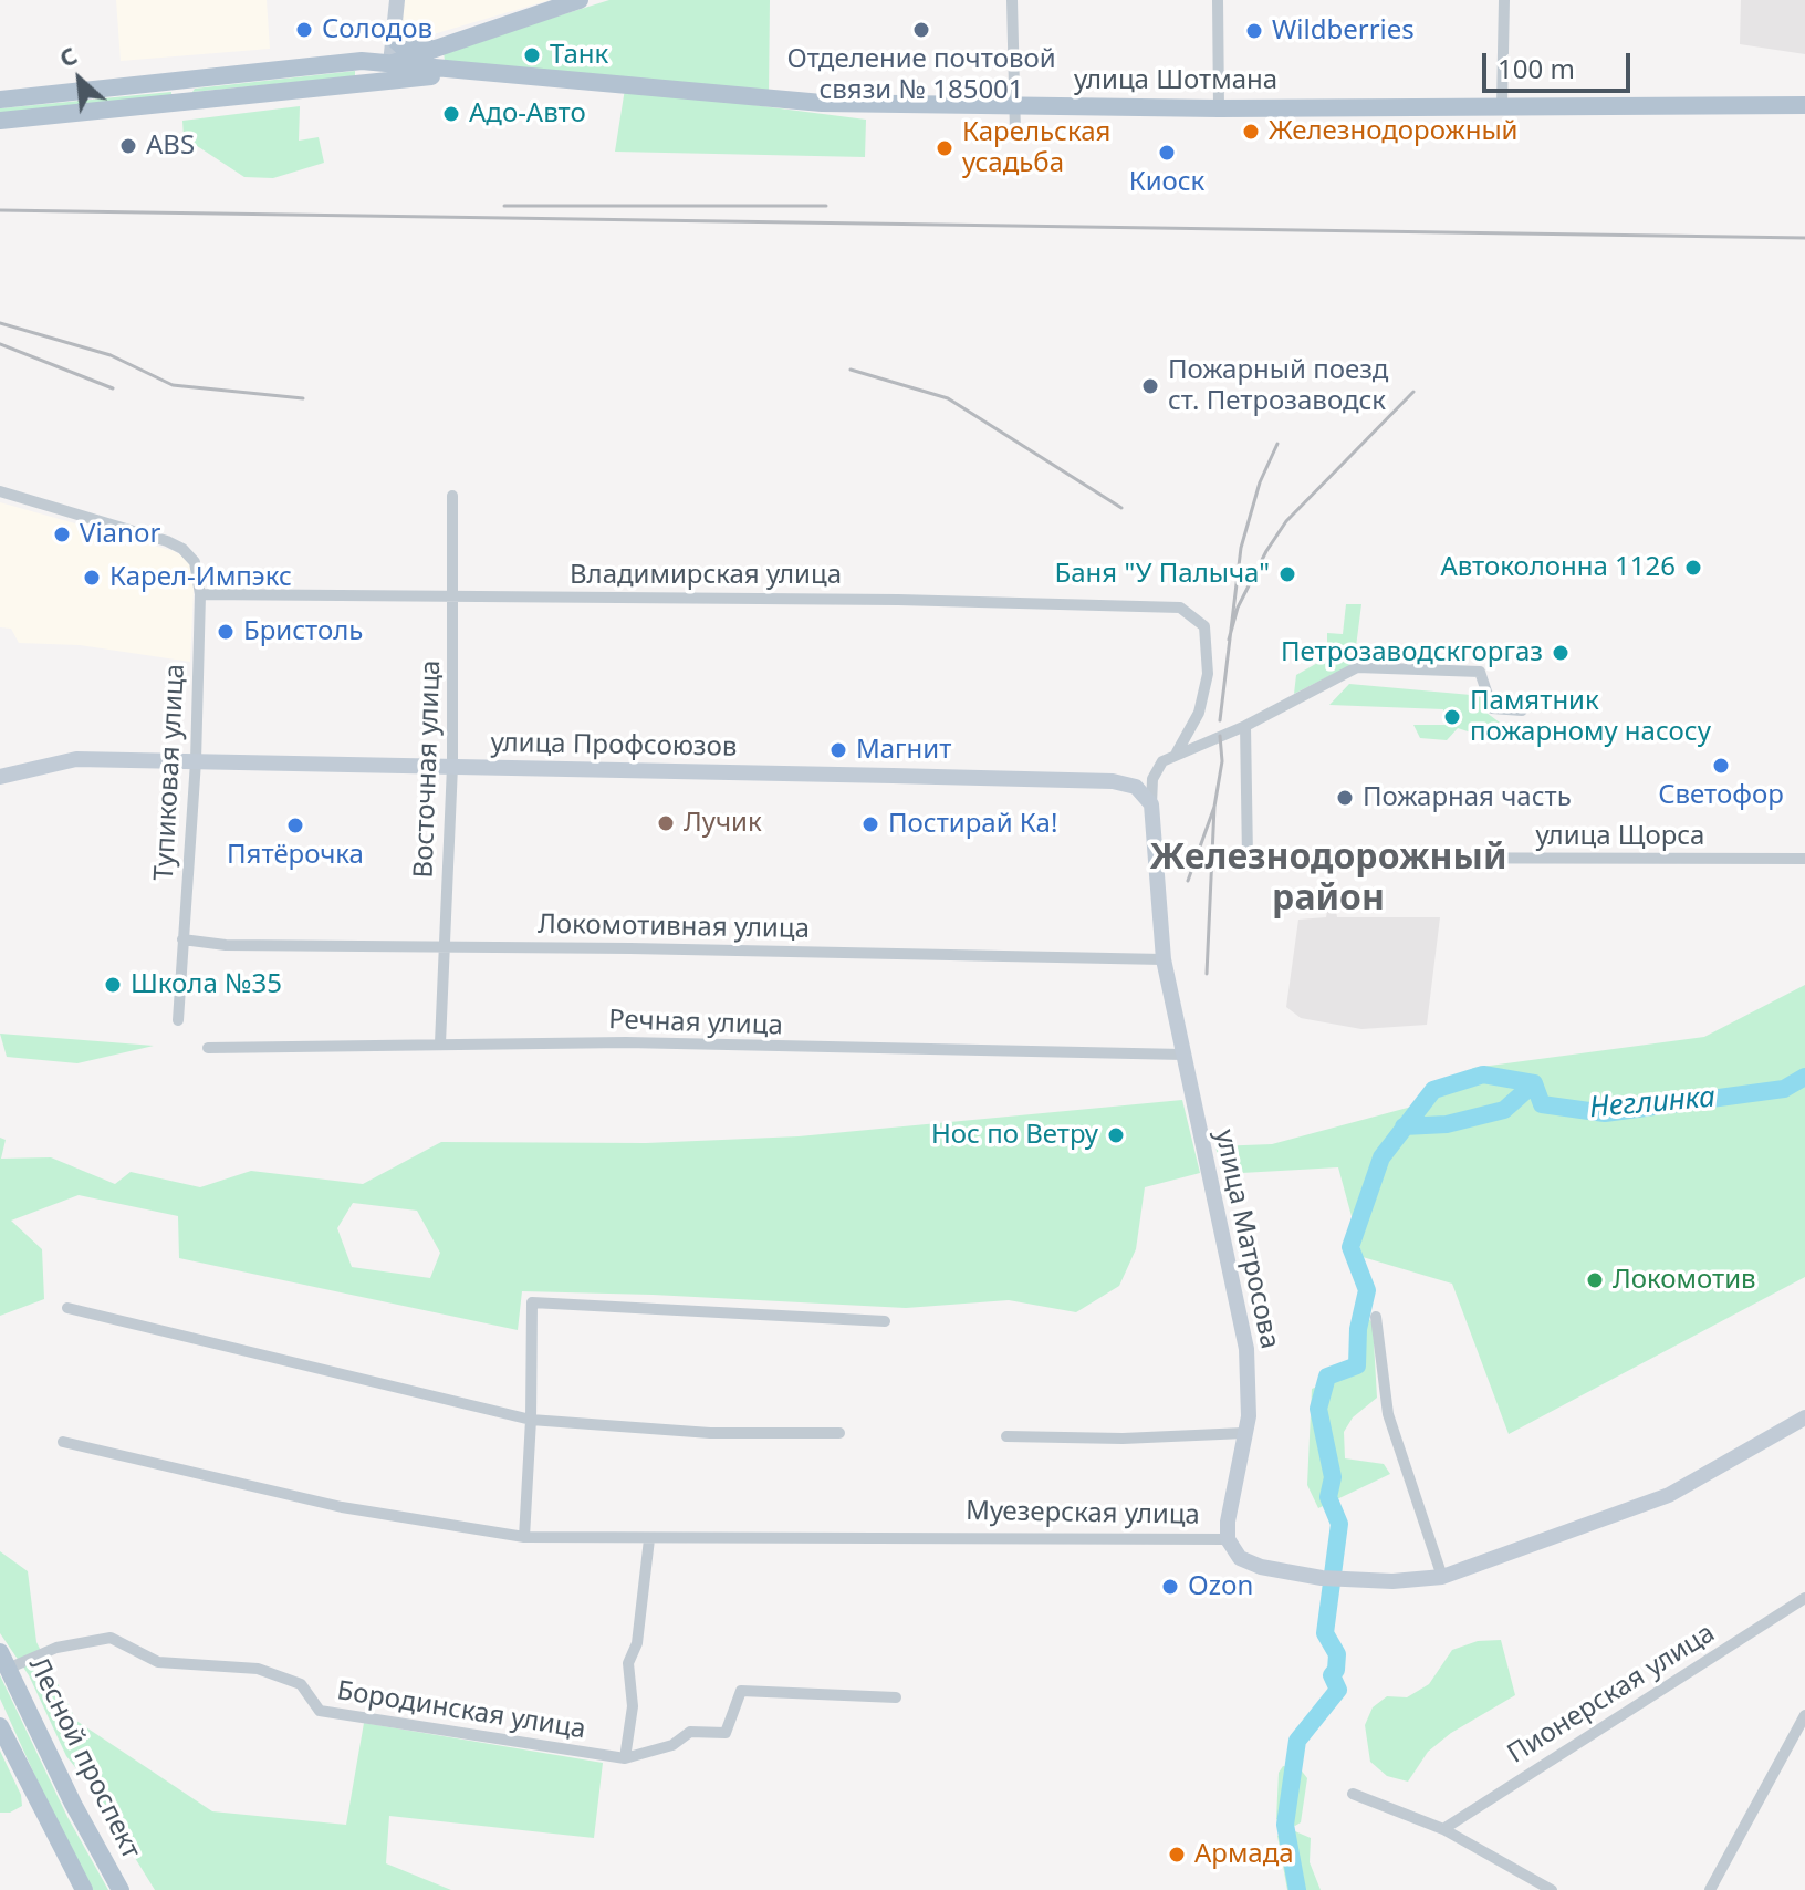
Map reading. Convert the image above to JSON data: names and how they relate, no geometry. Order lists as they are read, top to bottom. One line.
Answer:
{"streets":{"main road":["улица Шотмана","улица Профсоюзов","улица Матросова","Муезерская улица","Лесной проспект"],"street":["Владимирская улица","Восточная улица","Тупиковая улица","улица Щорса","Локомотивная улица","Речная улица","Пионерская улица","Бородинская улица"]},"crossings":[["Владимирская улица","Восточная улица"],["Владимирская улица","Тупиковая улица"],["улица Профсоюзов","Восточная улица"],["улица Профсоюзов","Тупиковая улица"],["улица Профсоюзов","улица Матросова"],["Восточная улица","Локомотивная улица"],["Восточная улица","Речная улица"],["Тупиковая улица","Локомотивная улица"],["Локомотивная улица","улица Матросова"],["Речная улица","улица Матросова"],["улица Матросова","Муезерская улица"],["Бородинская улица","Лесной проспект"]],"districts":["Железнодорожный район"],"water":["Неглинка"],"places":["Солодов","Отделение почтовой связи № 185001","Wildberries","Танк","Адо-Авто","Железнодорожный","ABS","Карельская усадьба","Киоск","Пожарный поезд ст. Петрозаводск","Vianor","Автоколонна 1126","Баня \"У Палыча\"","Карел-Импэкс","Бристоль","Петрозаводскгоргаз","Памятник пожарному насосу","Магнит","Светофор","Пожарная часть","Лучик","Постирай Ка!","Пятёрочка","Школа №35","Нос по Ветру","Локомотив","Ozon","Армада"],"scale_bar":"100 m","north":"top left"}
